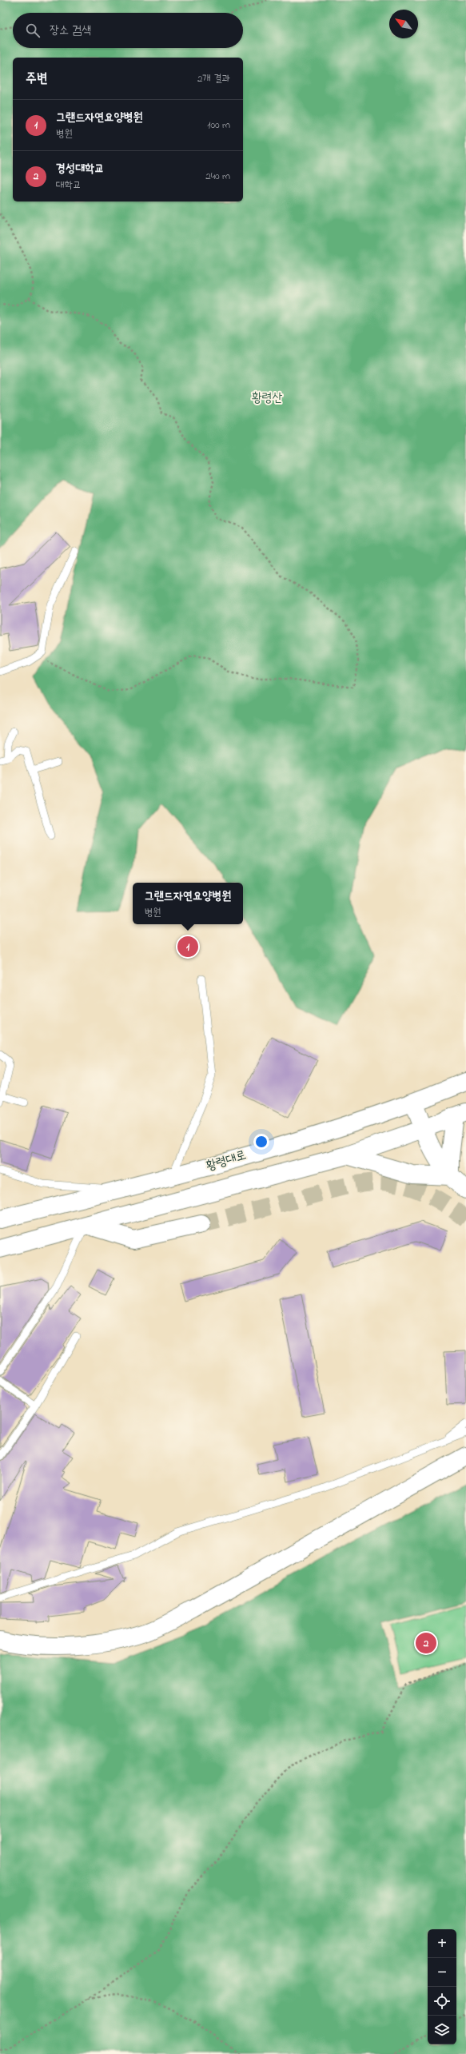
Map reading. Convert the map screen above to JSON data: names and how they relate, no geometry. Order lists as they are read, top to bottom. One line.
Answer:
{"streets":{"main road":["황령대로"]},"parks":["황령산"],"north":"top left","page":{"search":"장소 검색","heading":["주변","2개 결과"],"list":[{"mark":"1","name":"그랜드자연요양병원","note":"병원","value":"100 m"},{"mark":"2","name":"경성대학교","note":"대학교","value":"240 m"}],"popup":["그랜드자연요양병원","병원"],"pins":["1","2"],"map_buttons":["+","−"]}}
